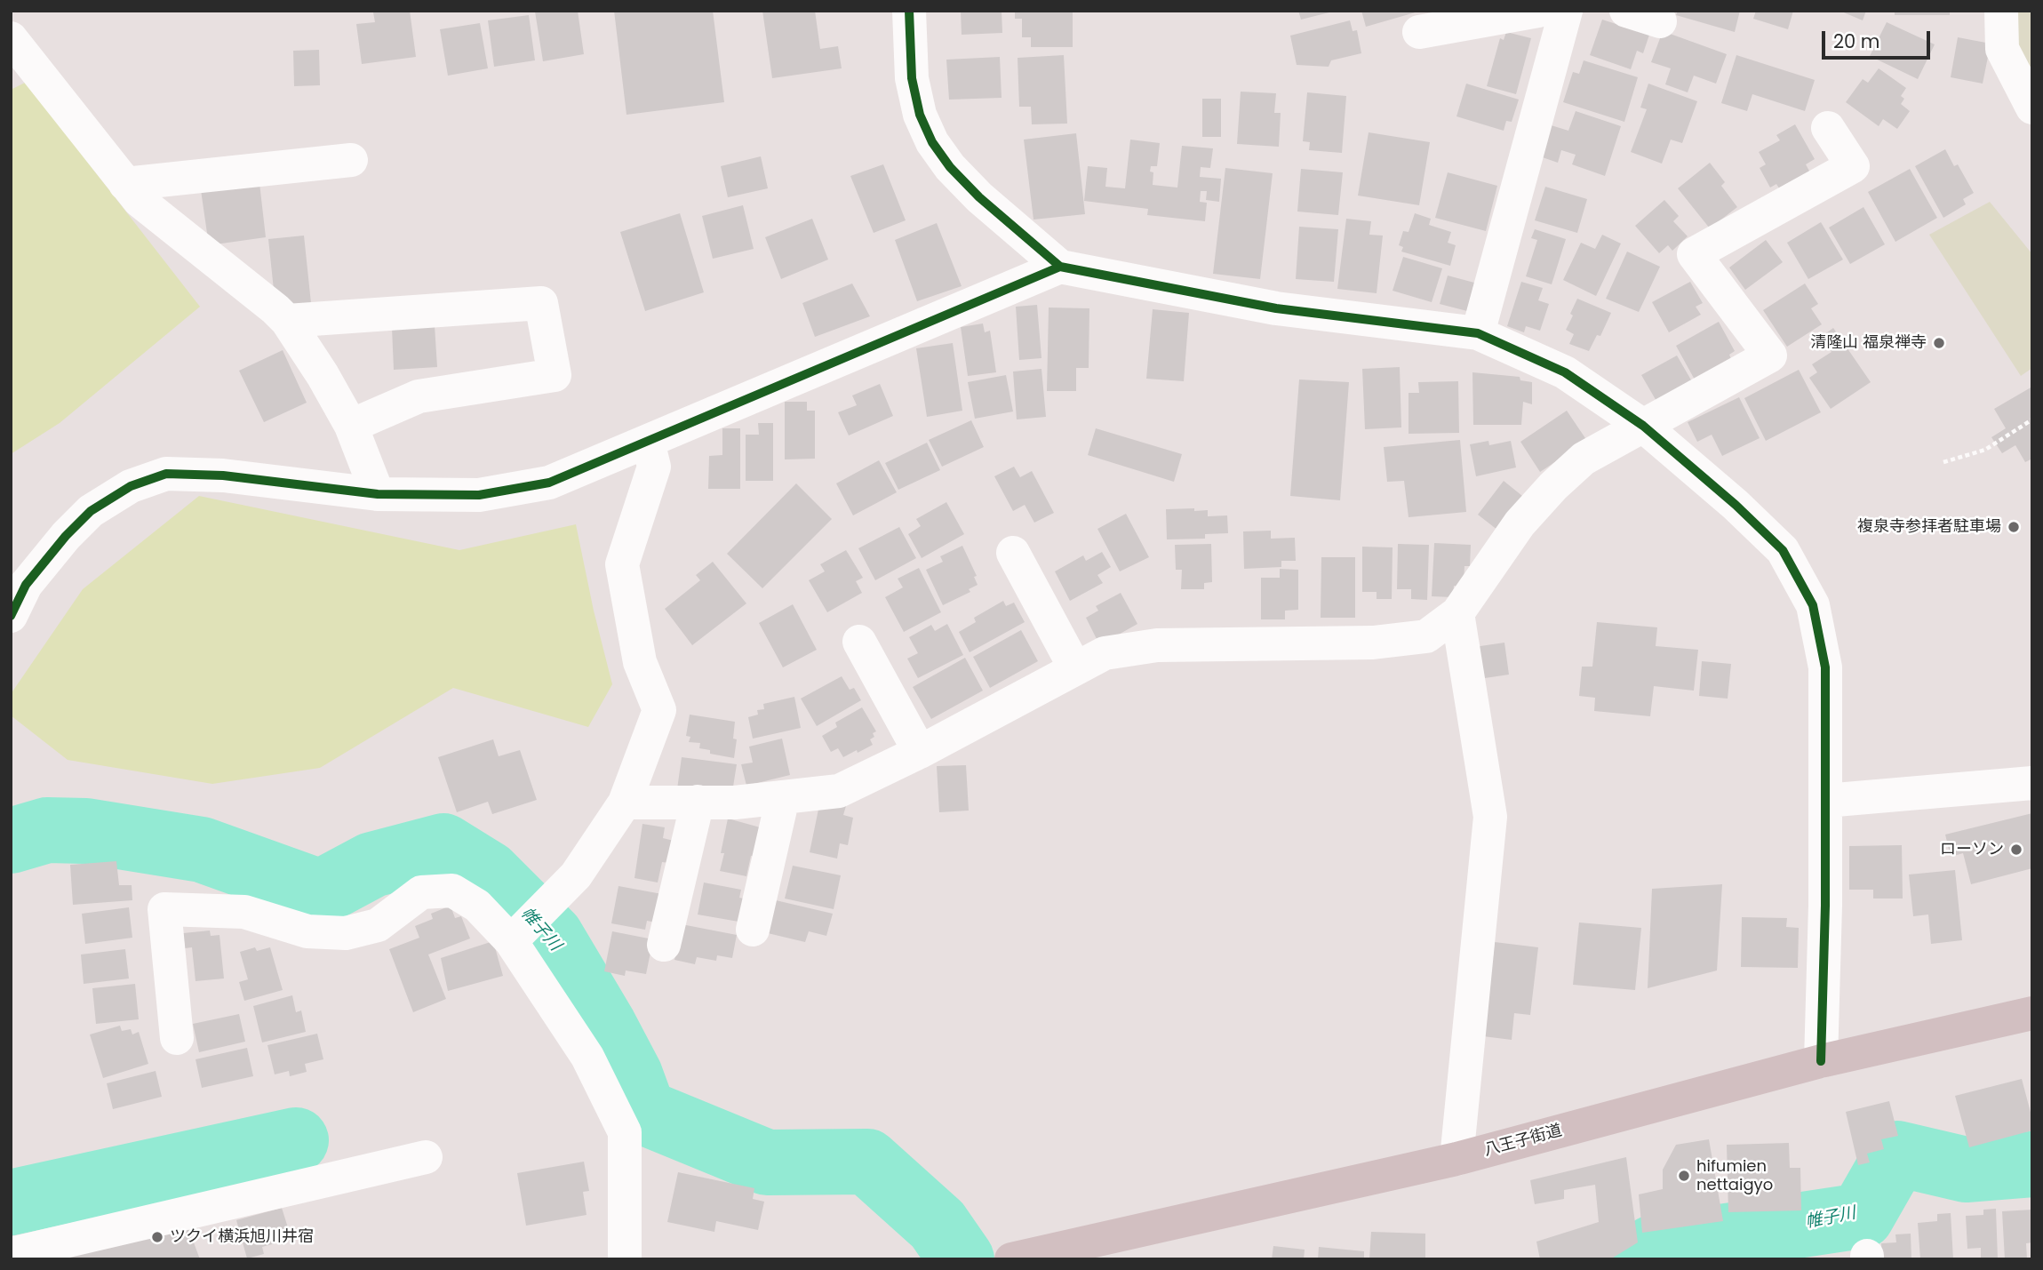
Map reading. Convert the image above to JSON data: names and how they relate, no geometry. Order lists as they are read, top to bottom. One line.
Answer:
{"streets":{"highway":["八王子街道"]},"water":["帷子川"],"places":["清隆山 福泉禅寺","複泉寺参拝者駐車場","ローソン","hifumien nettaigyo","ツクイ横浜旭川井宿"],"scale_bar":"20 m"}
